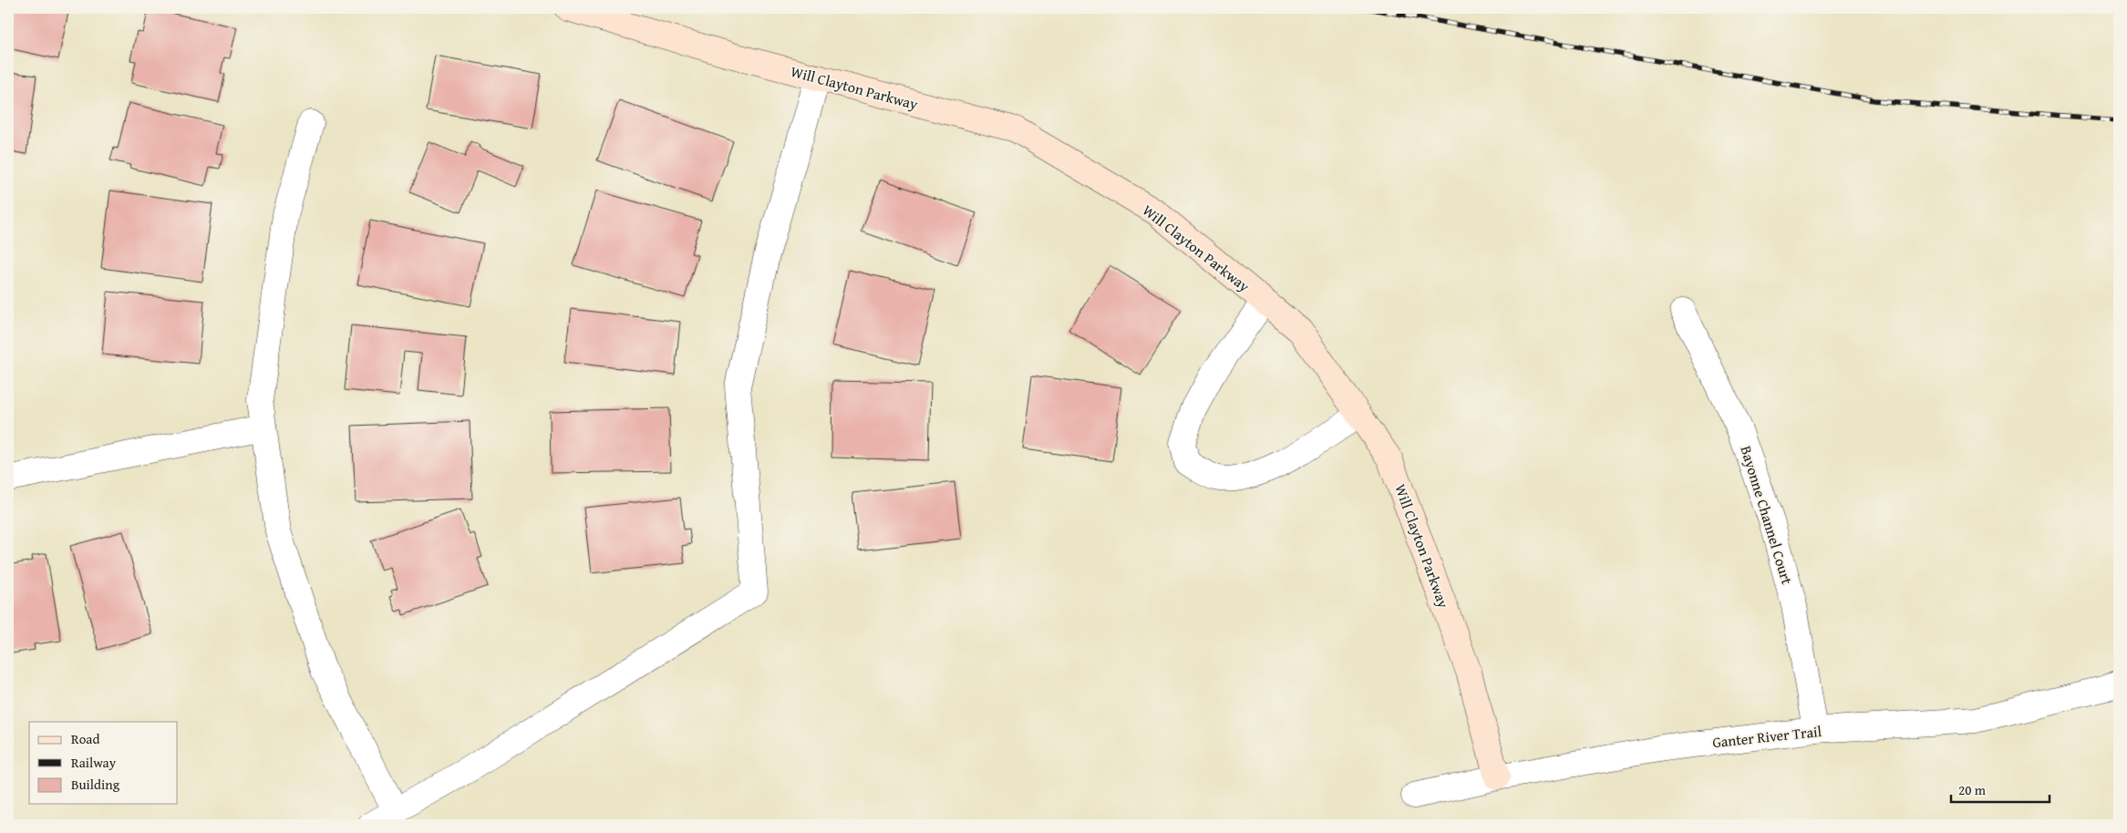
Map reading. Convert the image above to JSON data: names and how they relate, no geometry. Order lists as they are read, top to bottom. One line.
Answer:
{"streets":{"street":["Will Clayton Parkway","Bayonne Channel Court","Ganter River Trail"]},"crossings":[["Will Clayton Parkway","Ganter River Trail"],["Bayonne Channel Court","Ganter River Trail"]],"legend":["Road","Railway","Building"],"scale_bar":"20 m"}
